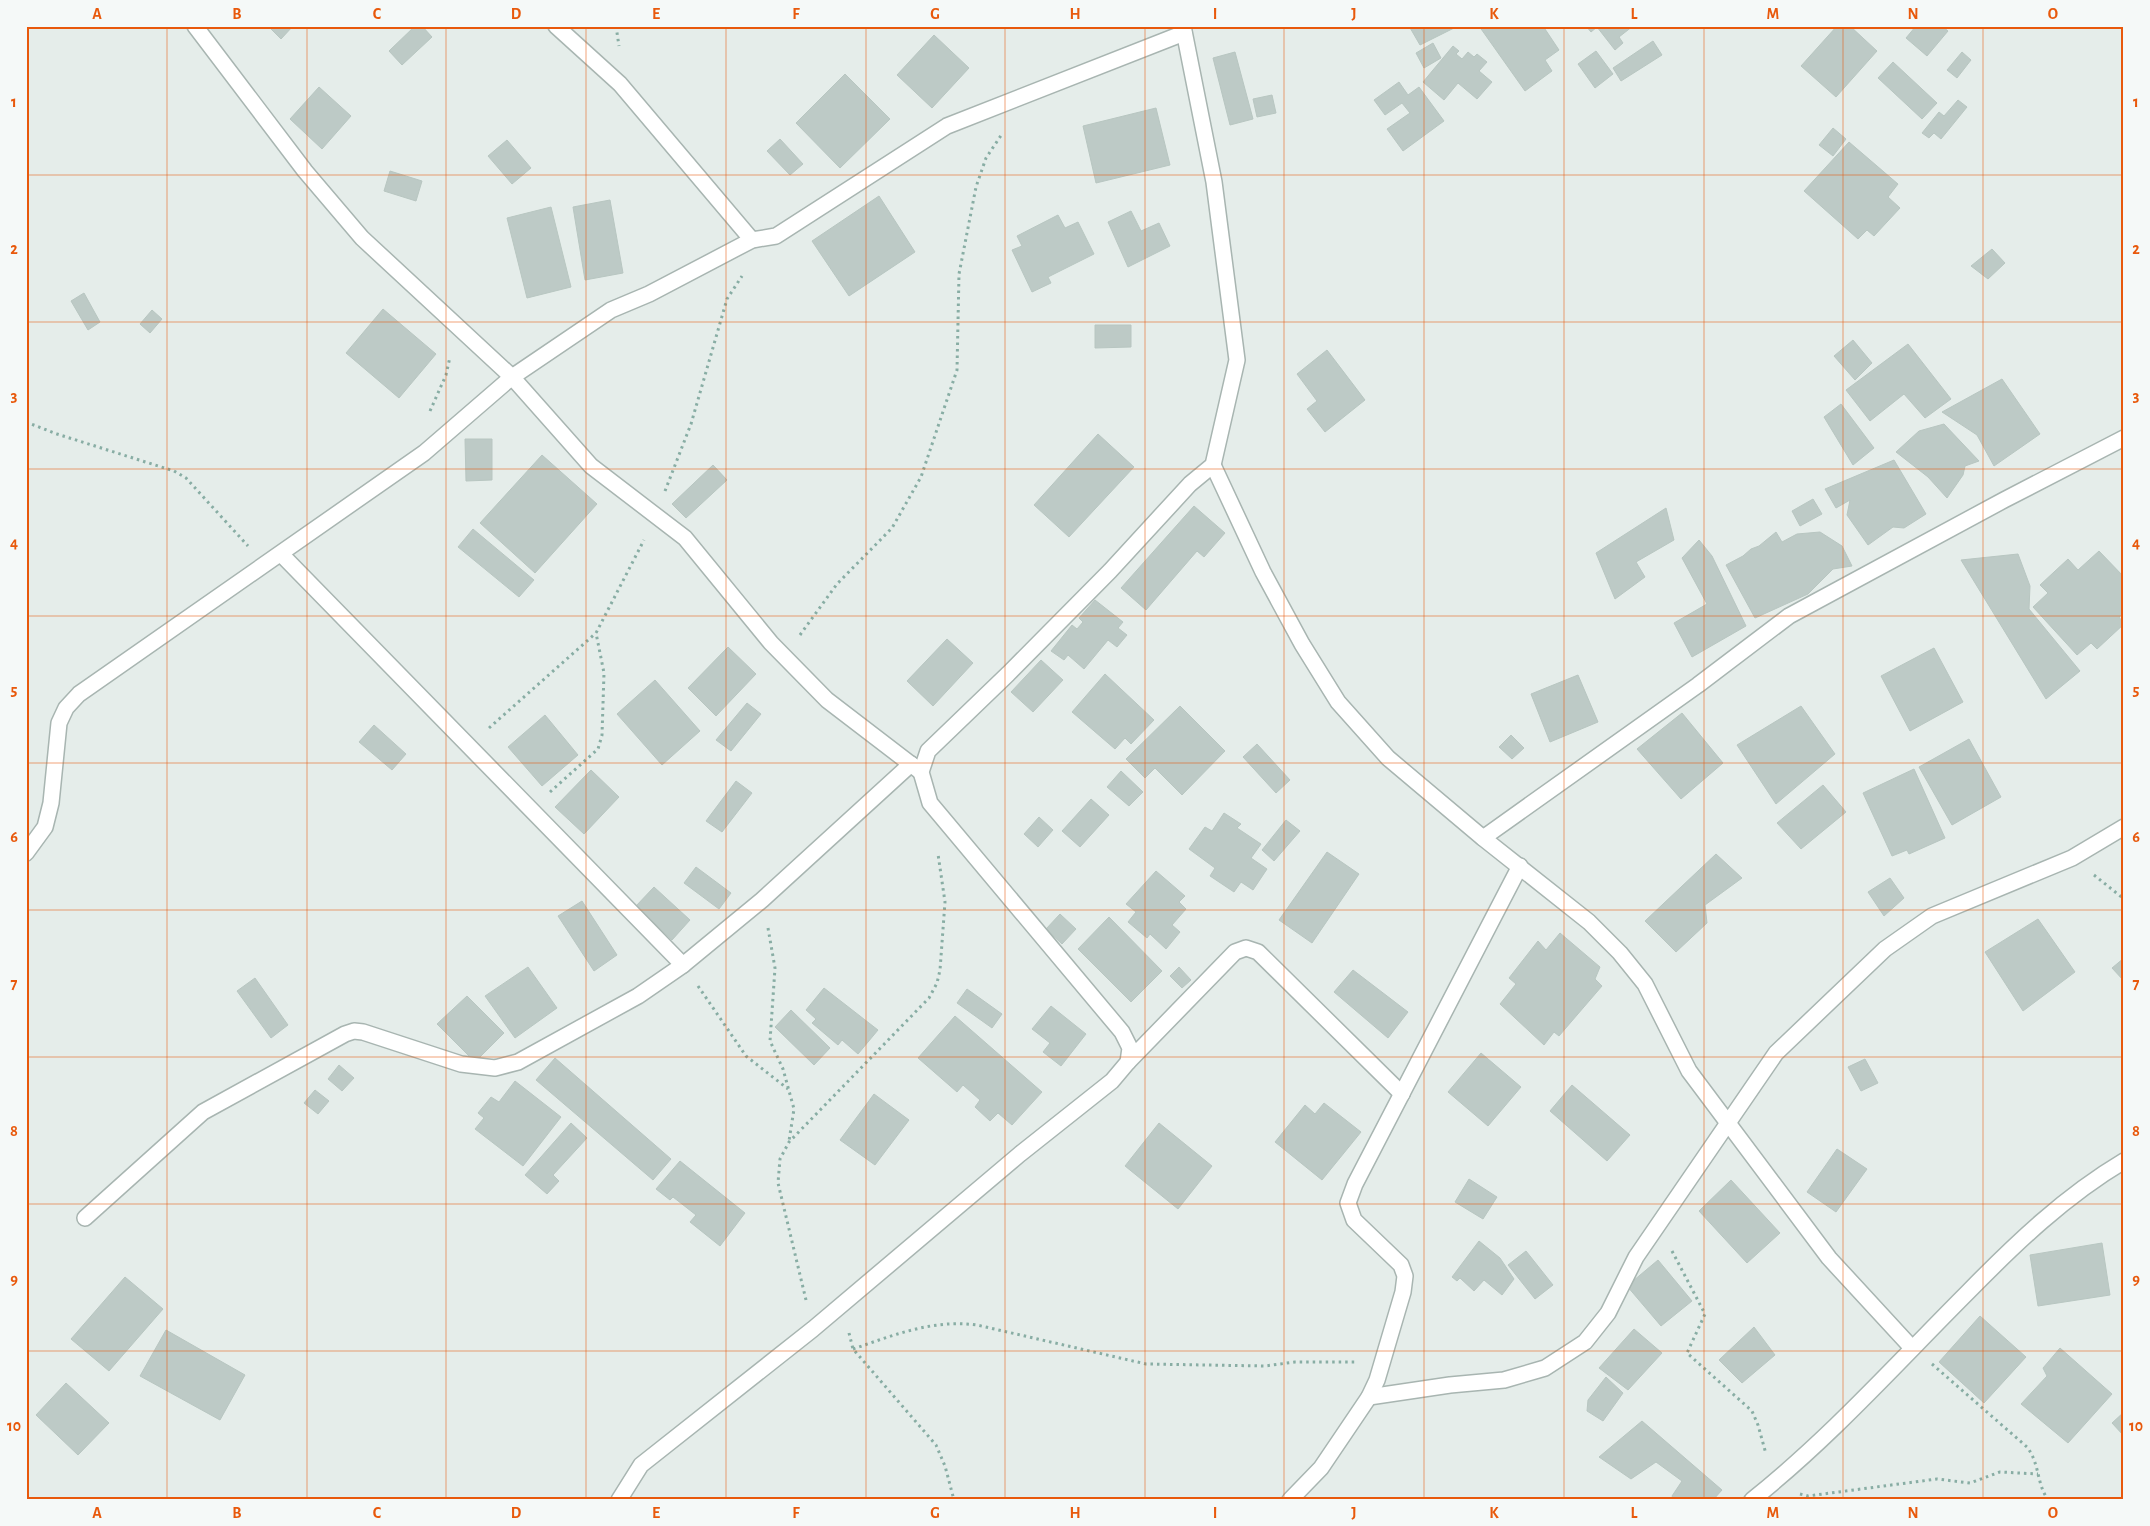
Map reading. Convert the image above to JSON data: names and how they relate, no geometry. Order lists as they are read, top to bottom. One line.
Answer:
{"grid":{"columns":["A","B","C","D","E","F","G","H","I","J","K","L","M","N","O"],"rows":["1","2","3","4","5","6","7","8","9","10"]}}
